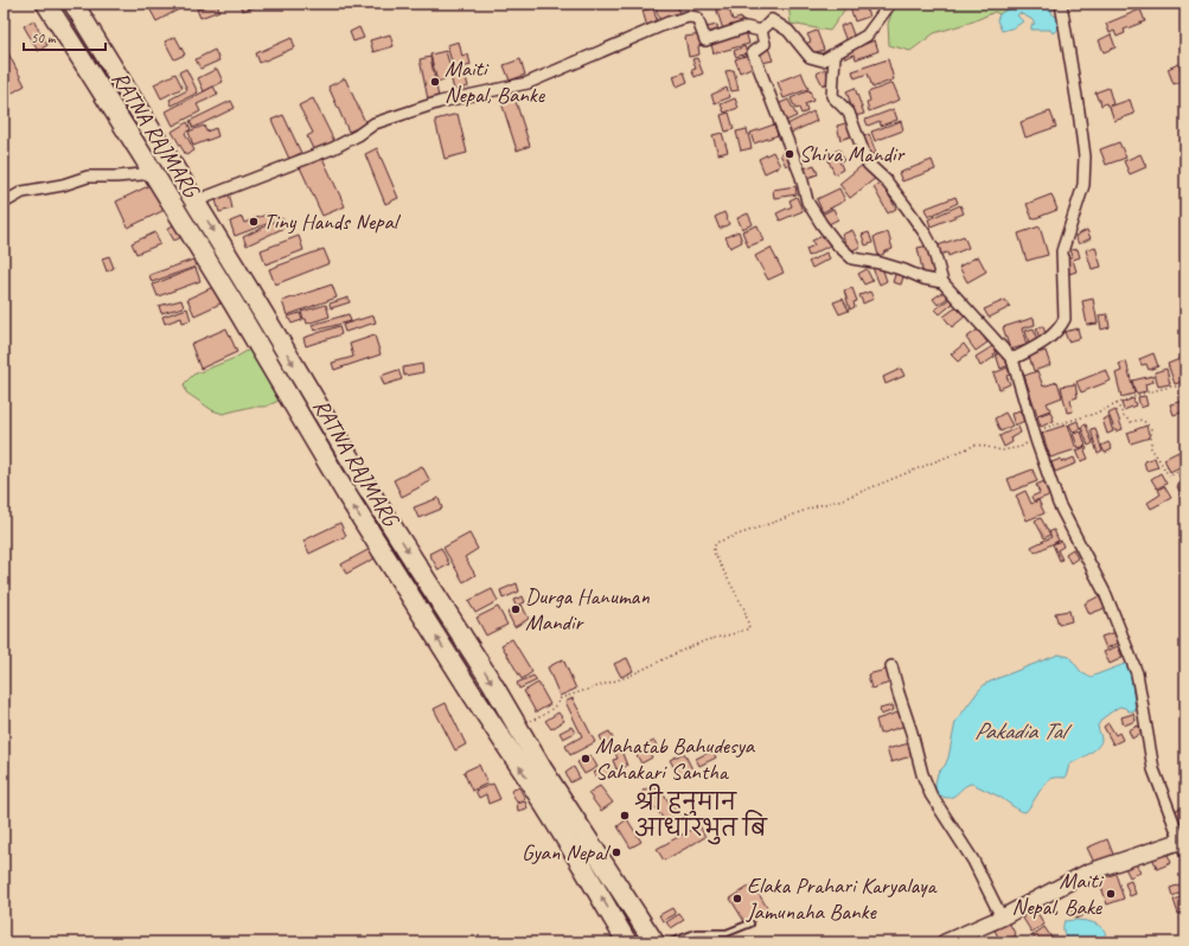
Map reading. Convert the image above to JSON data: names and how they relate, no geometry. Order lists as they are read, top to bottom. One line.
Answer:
{"streets":{"highway":["RATNA RAJMARG"]},"water":["Pakadia Tal"],"places":["Maiti Nepal, Banke","Shiva Mandir","Tiny Hands Nepal","Durga Hanuman Mandir","Mahatab Bahudesya Sahakari Santha","श्री हनुमान आधारभुत बि","Gyan Nepal","Maiti Nepal, Bake","Elaka Prahari Karyalaya Jamunaha Banke"],"scale_bar":"50 m"}
